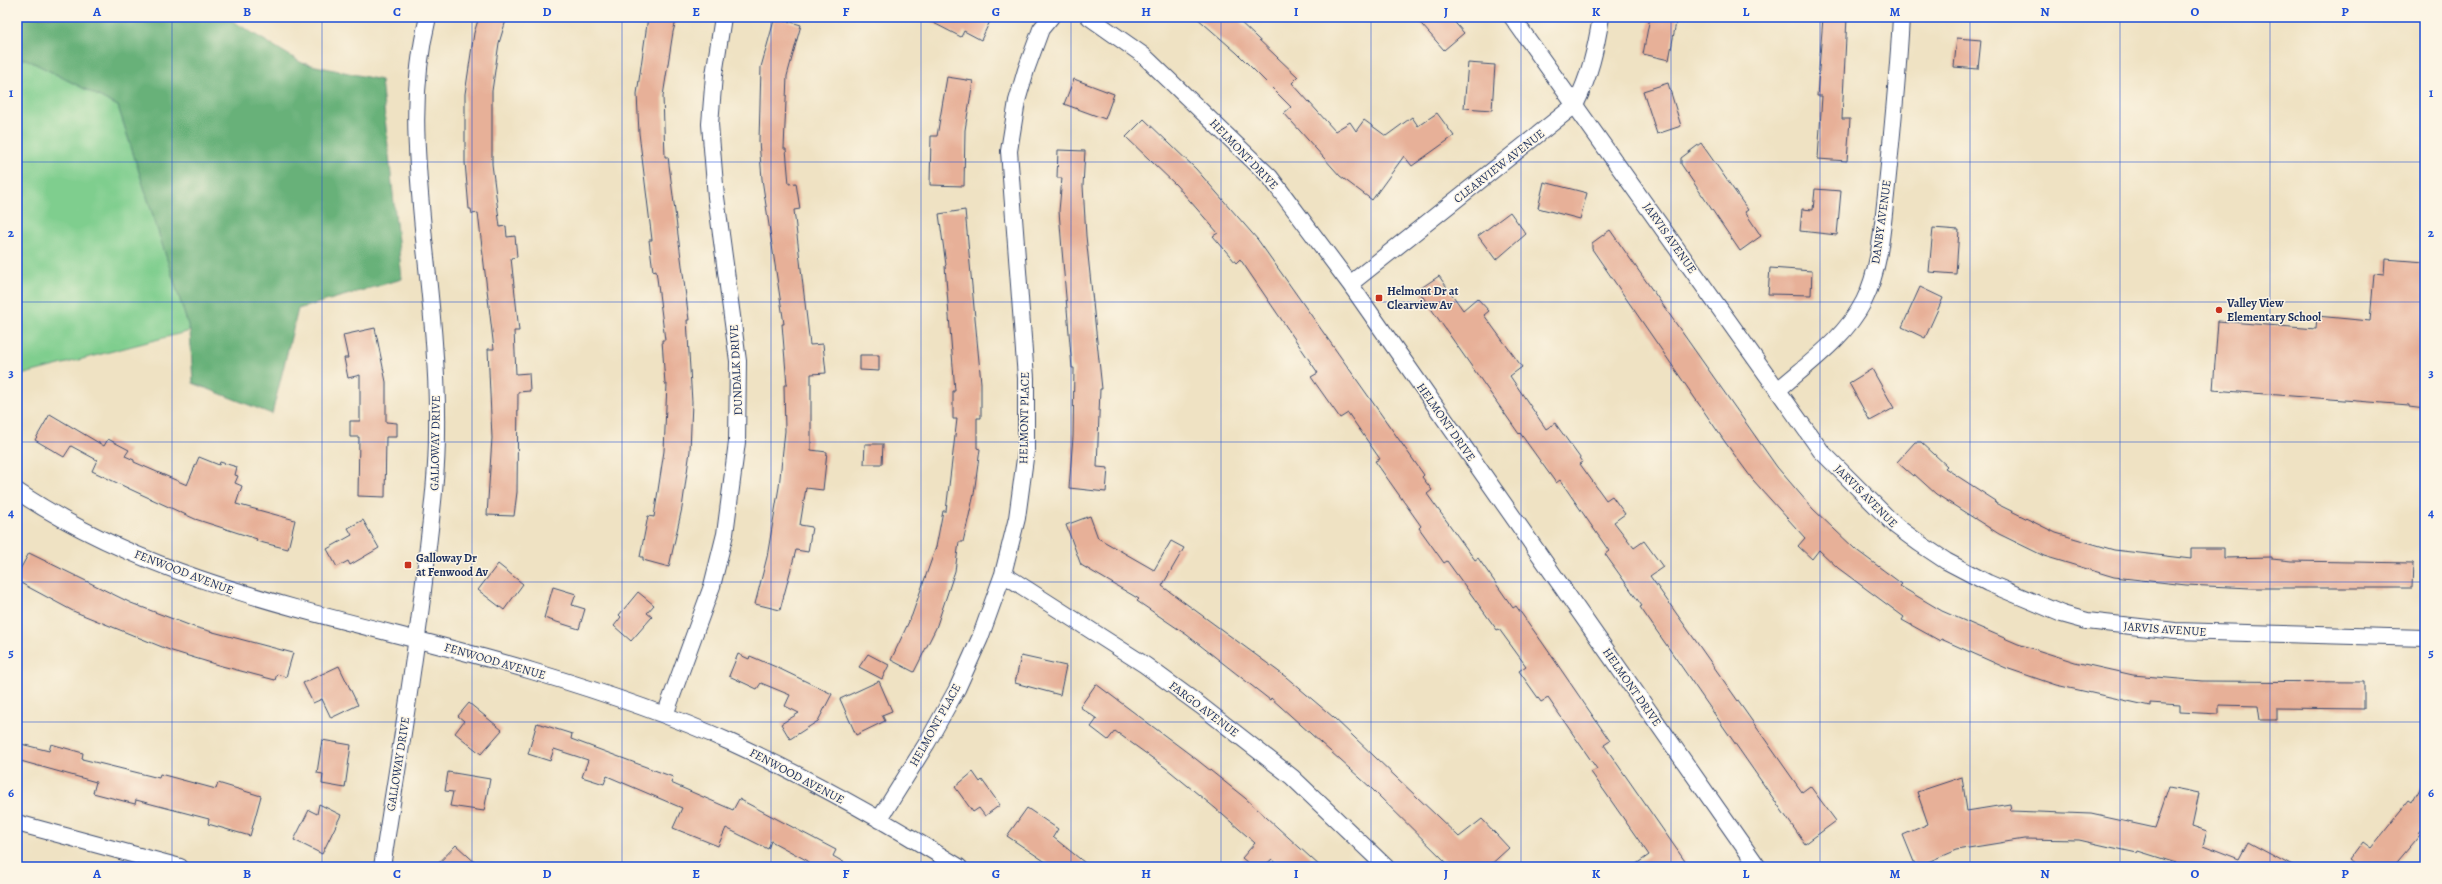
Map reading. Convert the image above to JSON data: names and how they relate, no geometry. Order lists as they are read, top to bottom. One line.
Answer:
{"streets":{"street":["HELMONT DRIVE","CLEARVIEW AVENUE","DANBY AVENUE","JARVIS AVENUE","DUNDALK DRIVE","HELMONT PLACE","GALLOWAY DRIVE","FENWOOD AVENUE","FARGO AVENUE"]},"crossings":[["HELMONT DRIVE","CLEARVIEW AVENUE"],["CLEARVIEW AVENUE","JARVIS AVENUE"],["DANBY AVENUE","JARVIS AVENUE"],["DUNDALK DRIVE","FENWOOD AVENUE"],["HELMONT PLACE","FENWOOD AVENUE"],["HELMONT PLACE","FARGO AVENUE"],["GALLOWAY DRIVE","FENWOOD AVENUE"]],"places":{"transit":["Helmont Dr at Clearview Av","Galloway Dr at Fenwood Av"],"other":["Valley View Elementary School"]},"grid":{"columns":["A","B","C","D","E","F","G","H","I","J","K","L","M","N","O","P"],"rows":["1","2","3","4","5","6"]}}
